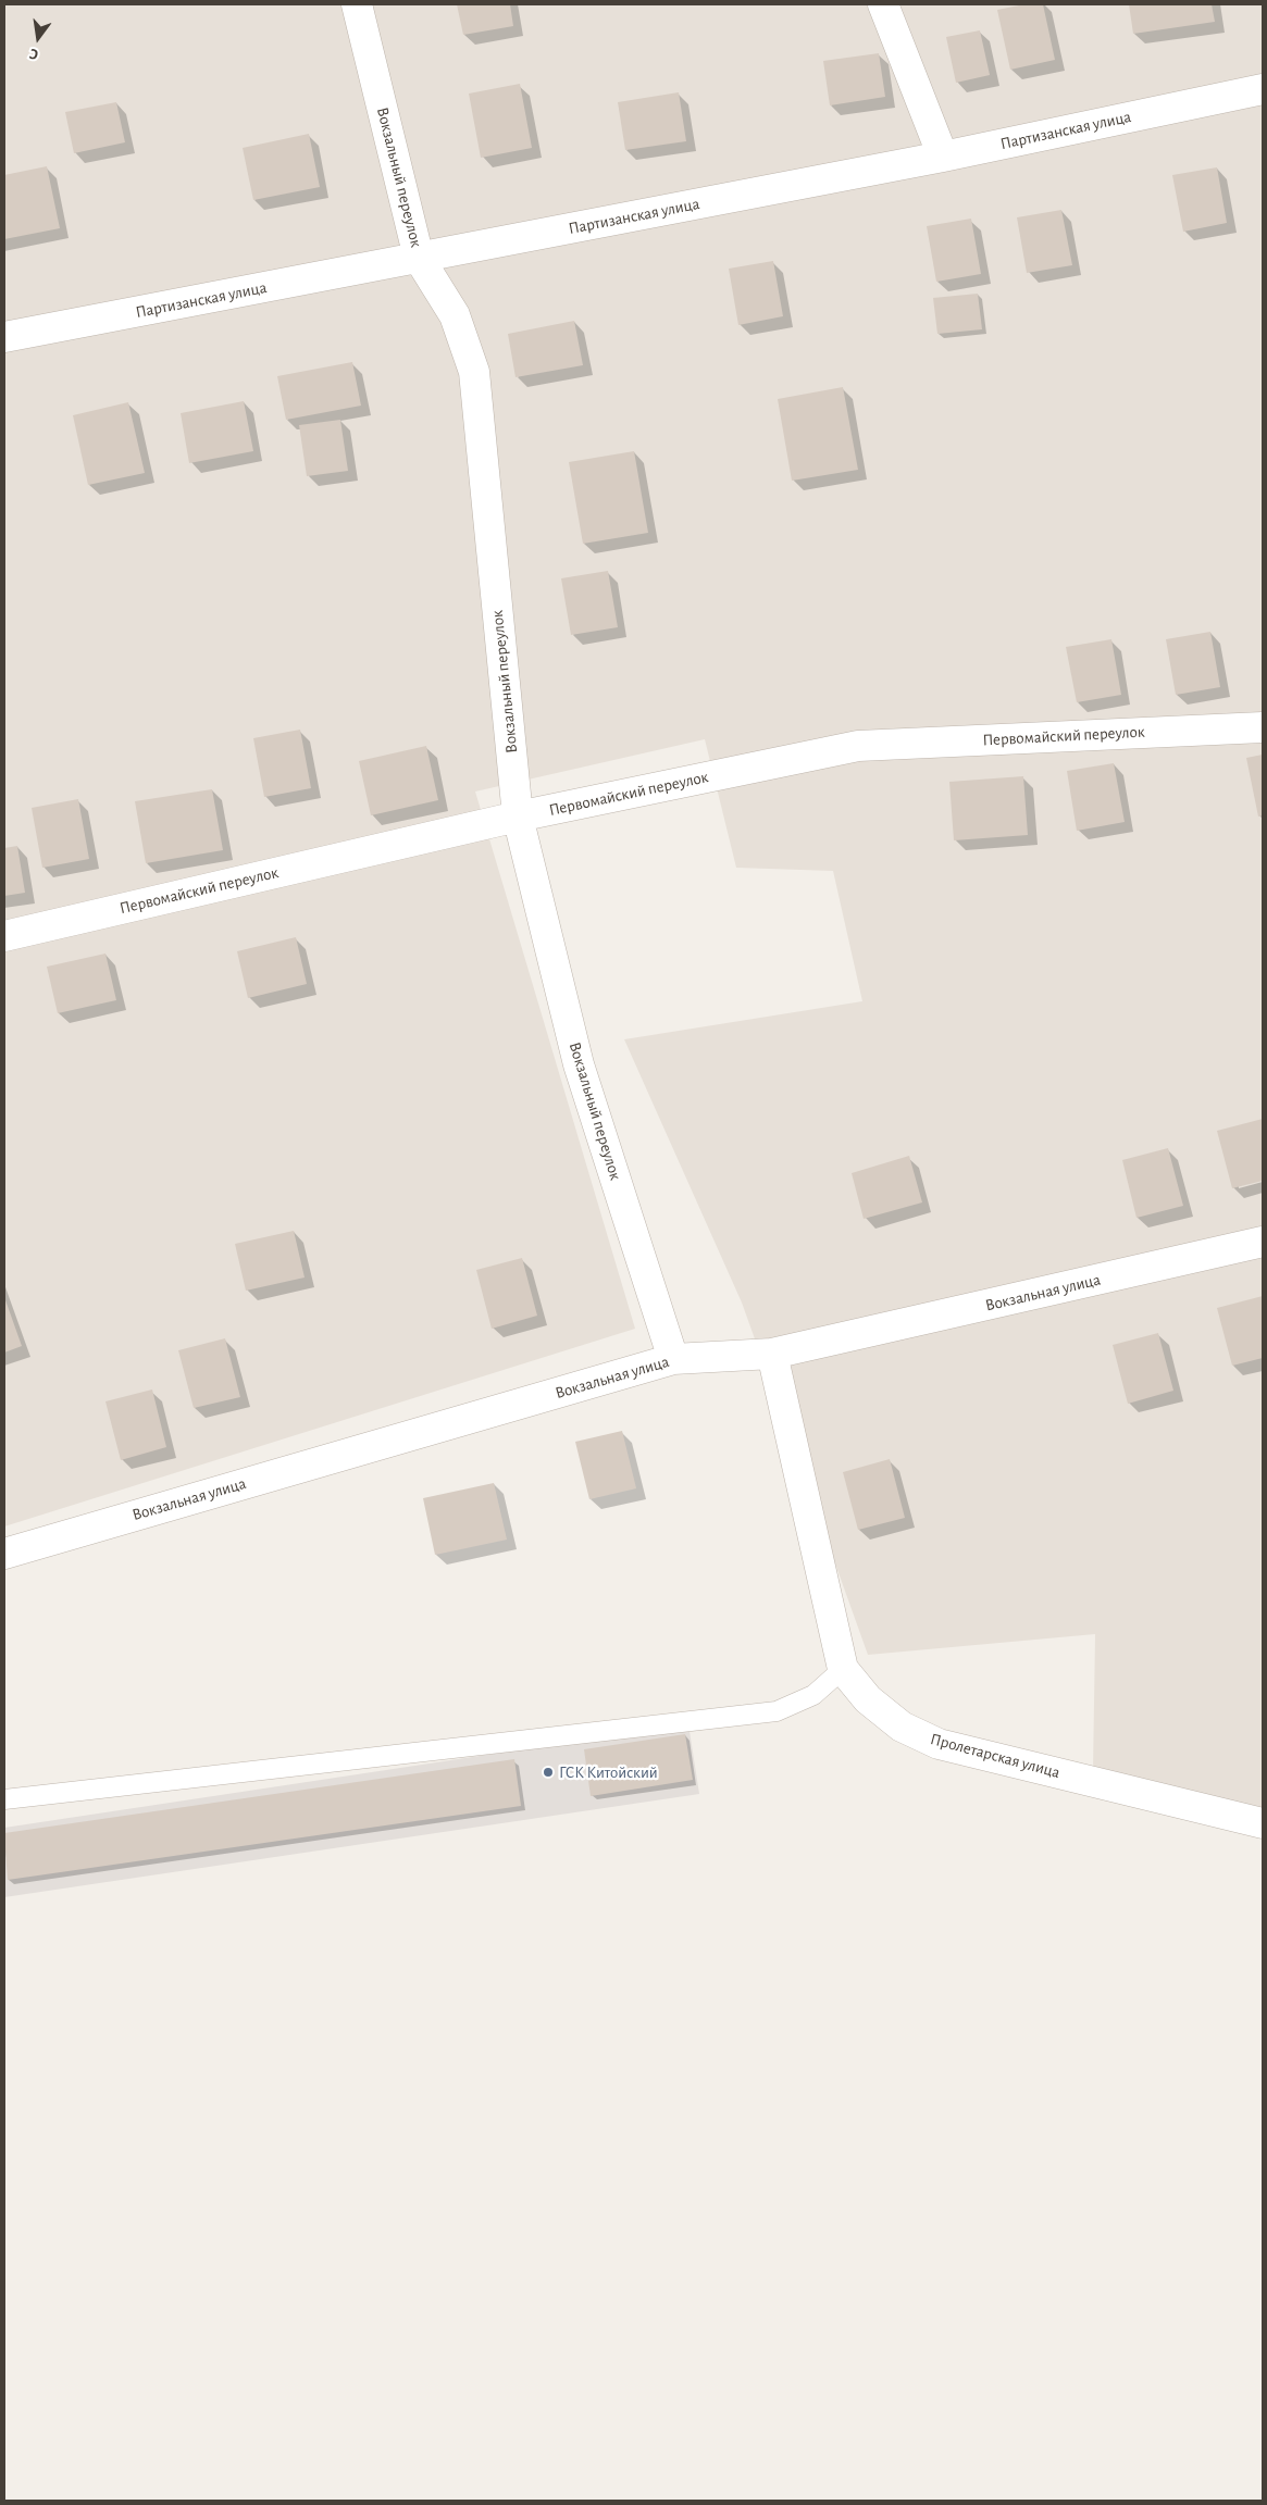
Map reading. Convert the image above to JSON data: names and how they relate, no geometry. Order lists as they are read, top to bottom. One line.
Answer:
{"streets":{"street":["Партизанская улица","Вокзальный переулок","Первомайский переулок","Вокзальная улица","Пролетарская улица"]},"crossings":[["Партизанская улица","Вокзальный переулок"],["Вокзальный переулок","Первомайский переулок"],["Вокзальный переулок","Вокзальная улица"],["Вокзальная улица","Пролетарская улица"]],"places":["ГСК Китойский"],"north":"bottom"}
